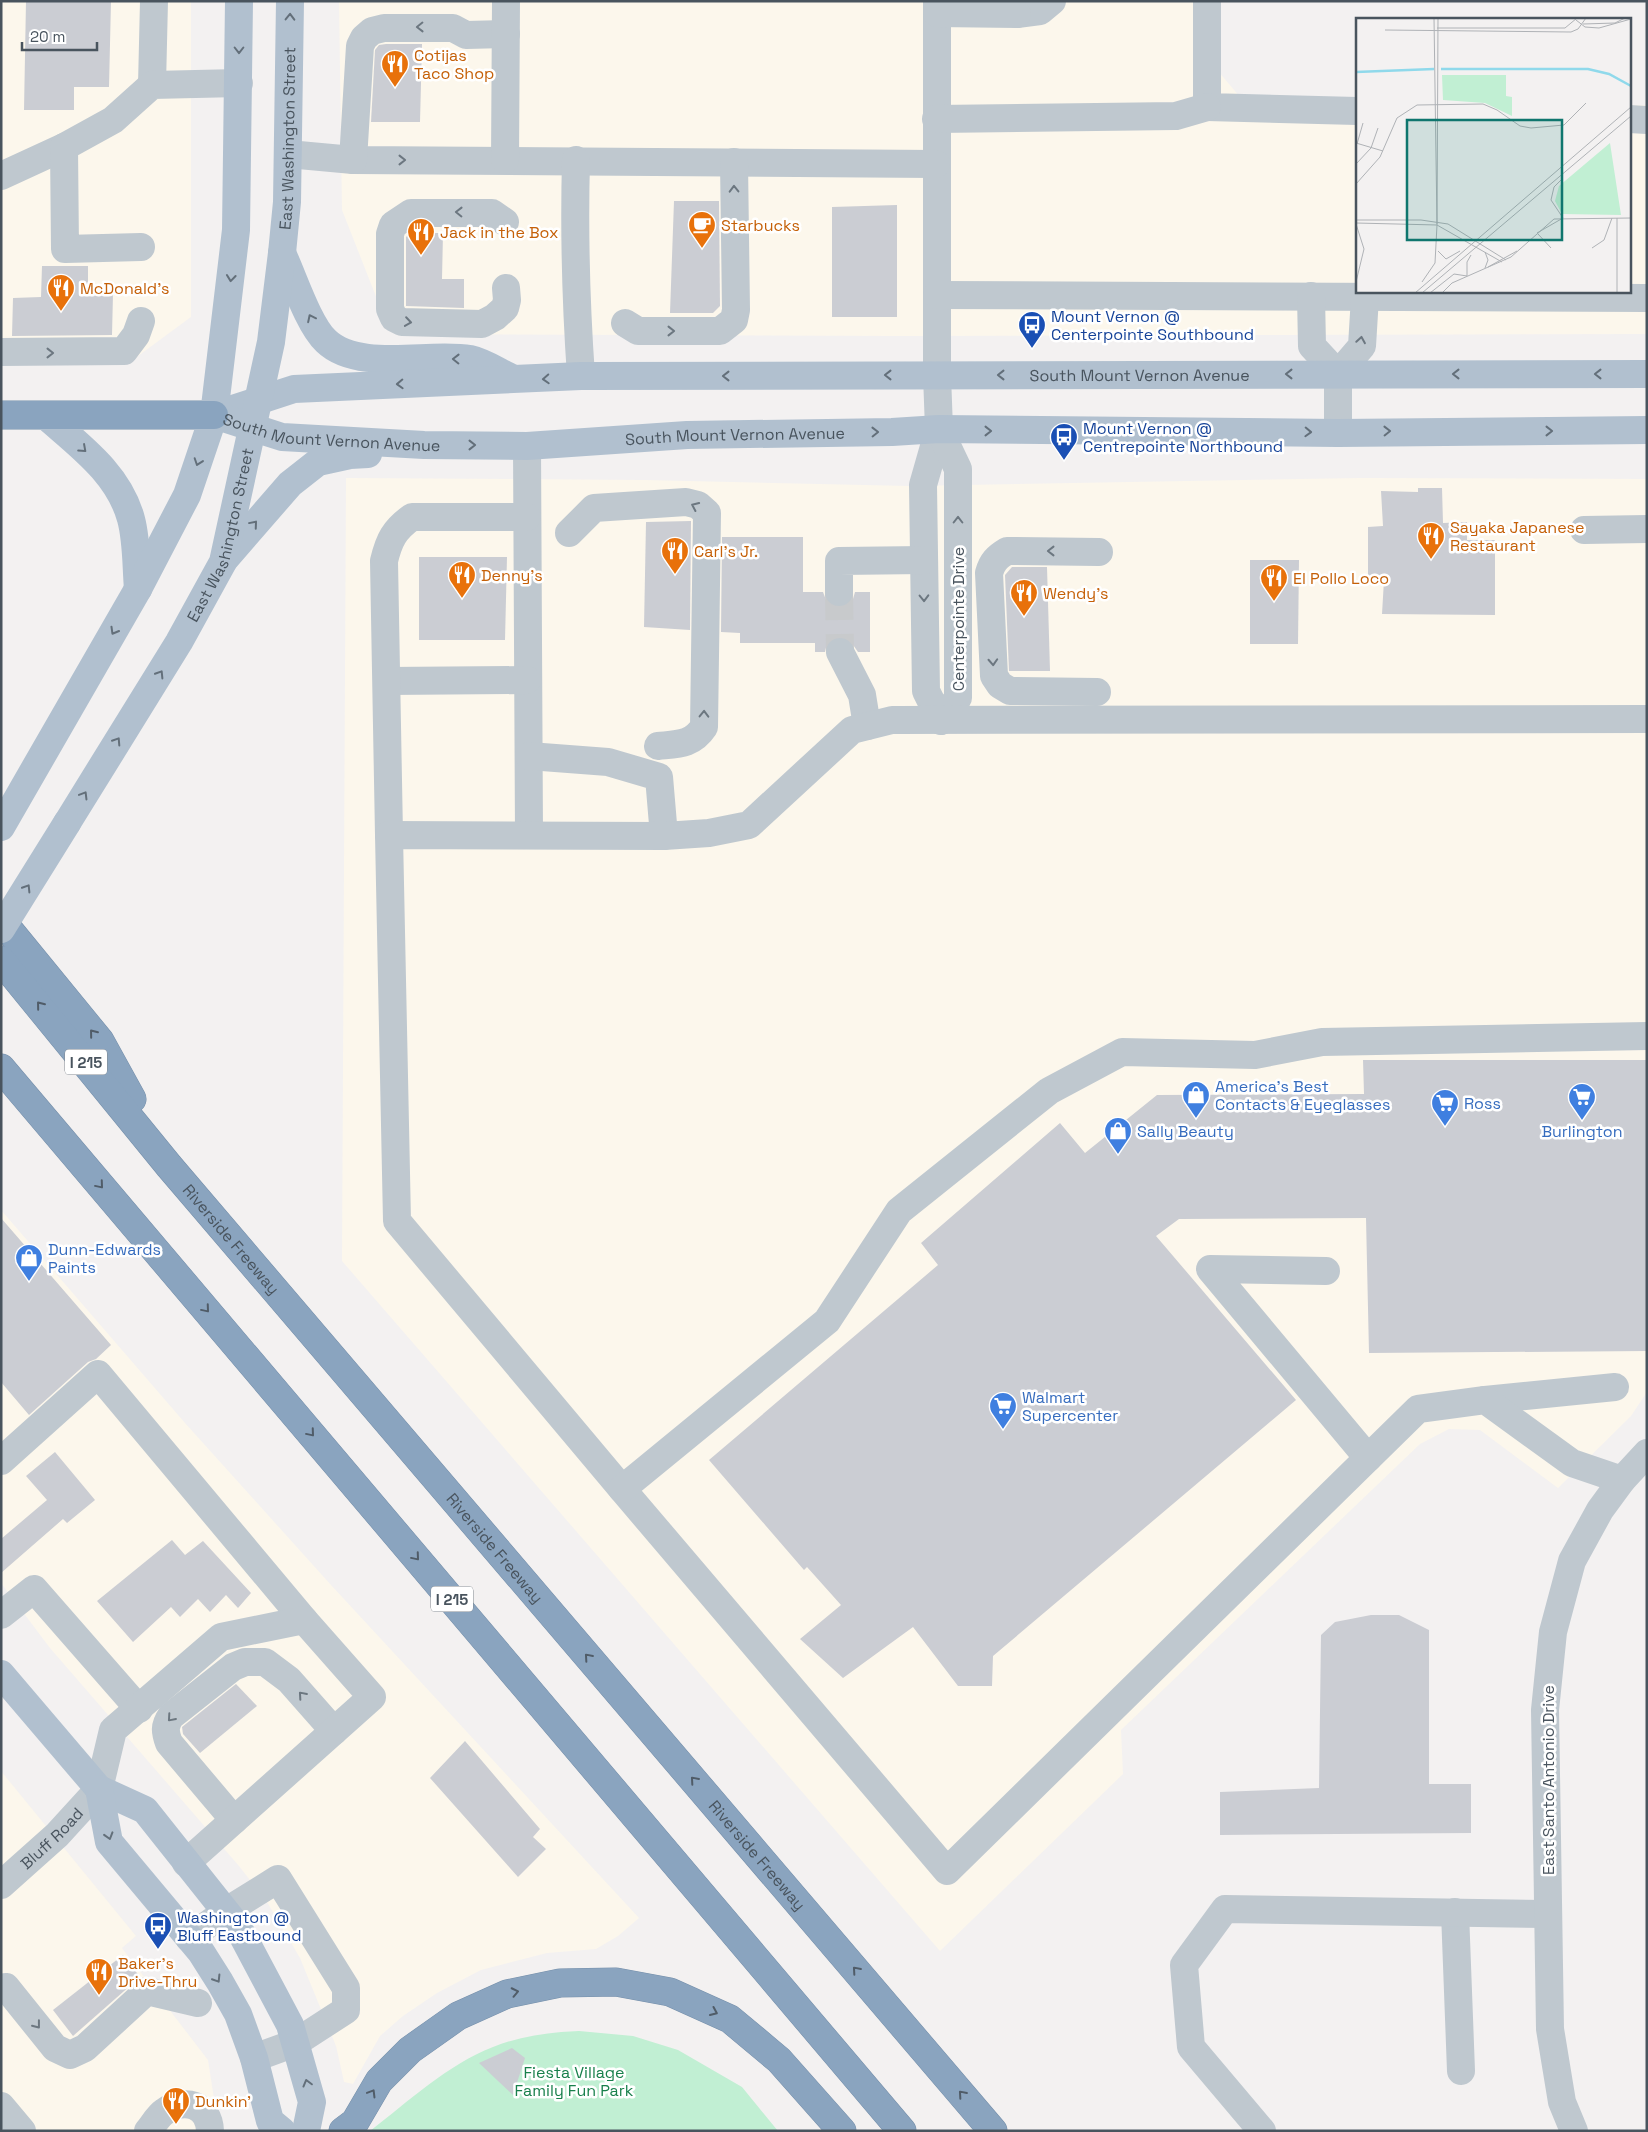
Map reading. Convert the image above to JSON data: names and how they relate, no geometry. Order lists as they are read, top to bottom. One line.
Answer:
{"streets":{"highway":["I 215","Riverside Freeway"],"main road":["East Washington Street","South Mount Vernon Avenue"],"street":["Centerpointe Drive","East Santo Antonio Drive","Bluff Road"]},"crossings":[["East Washington Street","South Mount Vernon Avenue"],["South Mount Vernon Avenue","Centerpointe Drive"]],"parks":["Fiesta Village Family Fun Park"],"places":{"restaurant":["Cotijas Taco Shop","Jack in the Box","McDonald's","Sayaka Japanese Restaurant","Carl's Jr.","Denny's","El Pollo Loco","Wendy's","Baker's Drive-Thru","Dunkin'"],"cafe":["Starbucks"],"bus stop":["Mount Vernon @ Centerpointe Southbound","Mount Vernon @ Centrepointe Northbound","Washington @ Bluff Eastbound"],"shop":["America's Best Contacts & Eyeglasses","Sally Beauty","Dunn-Edwards Paints"],"supermarket":["Burlington","Ross","Walmart Supercenter"]},"scale_bar":"20 m"}
